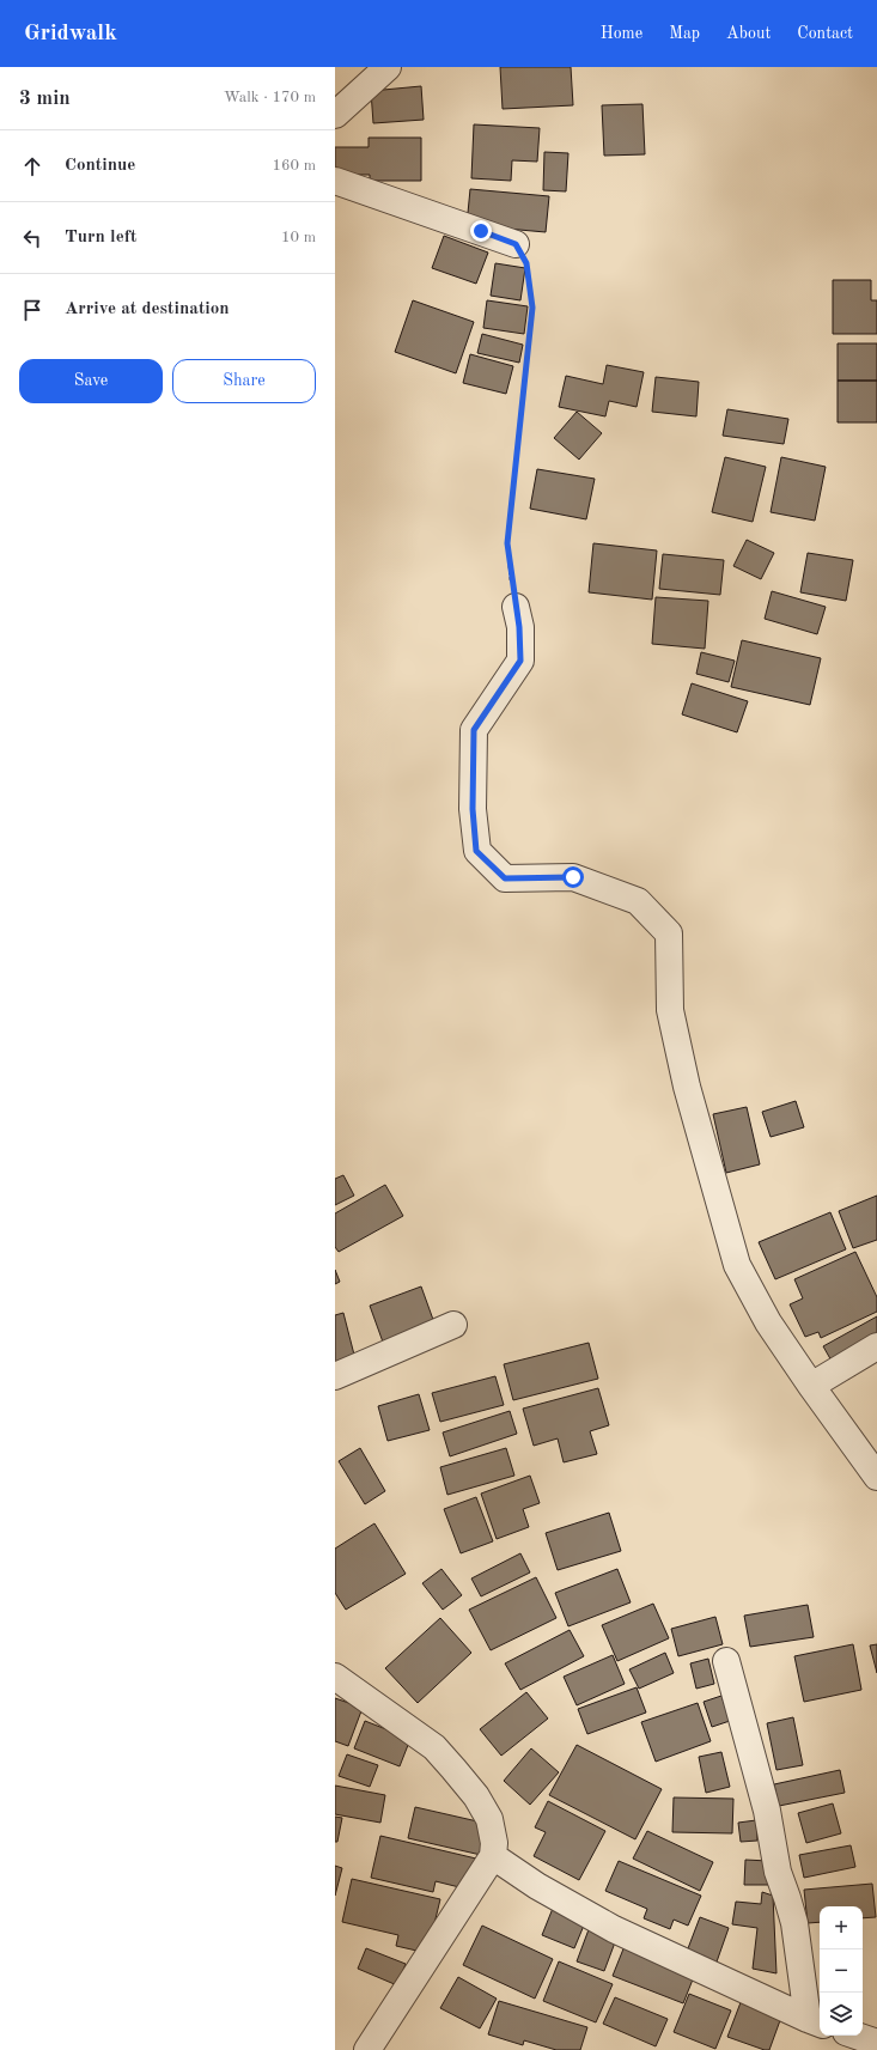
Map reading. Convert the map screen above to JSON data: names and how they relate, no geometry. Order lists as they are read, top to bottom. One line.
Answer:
{"page":{"header":"Gridwalk","nav":["Home","Map","About","Contact"],"heading":["3 min","Walk · 170 m"],"list":[["Continue","160 m"],["Turn left","10 m"],"Arrive at destination"],"buttons":["Save","Share"],"map_buttons":["+","−"]}}
